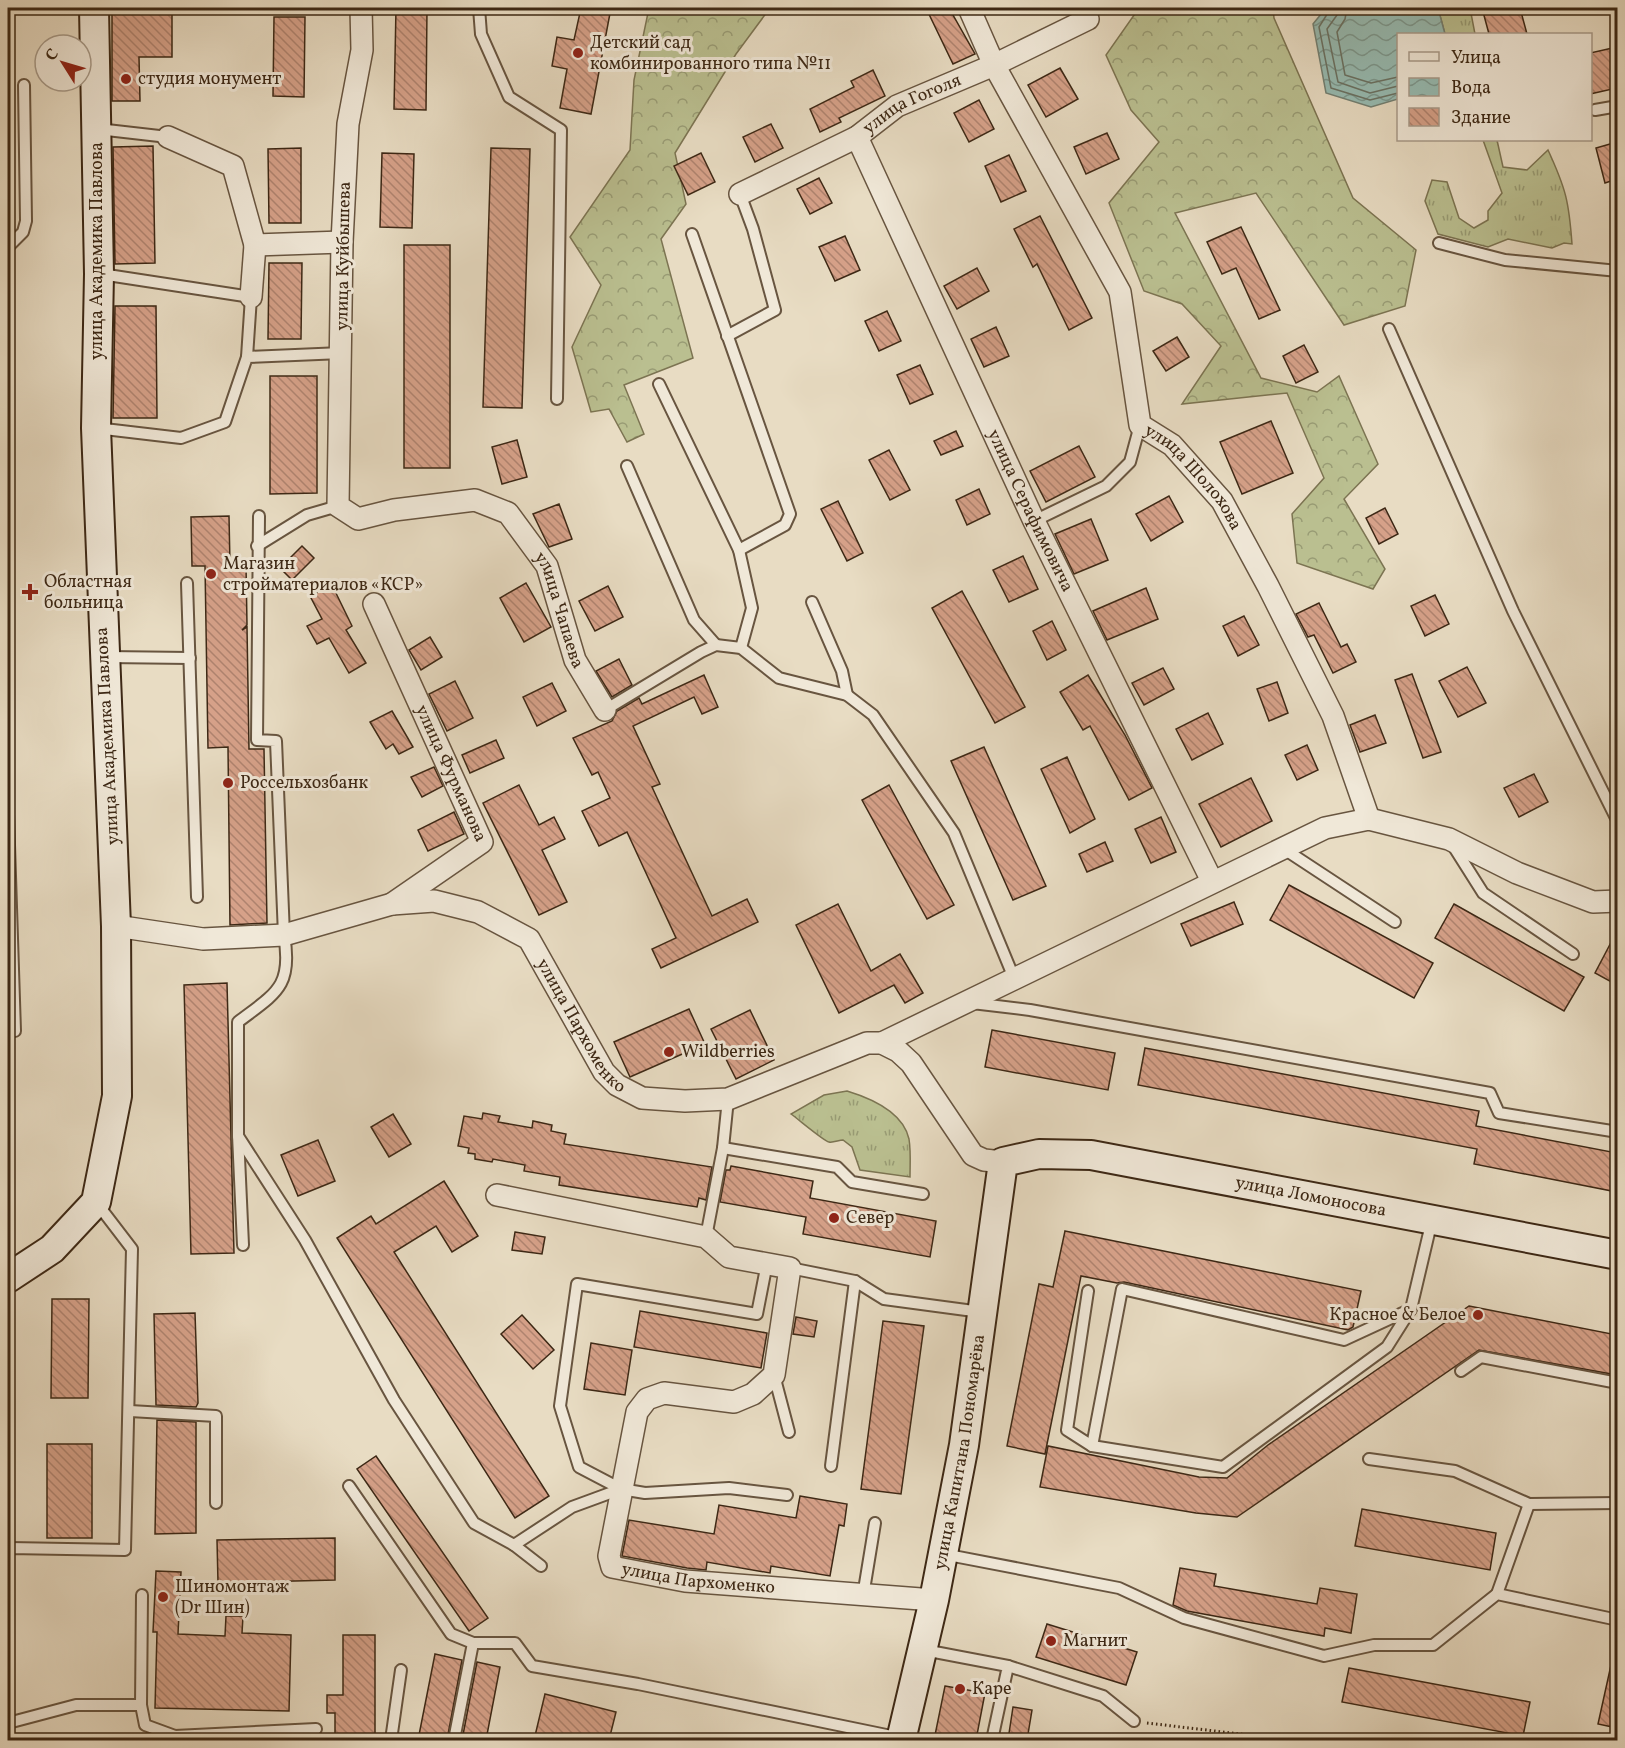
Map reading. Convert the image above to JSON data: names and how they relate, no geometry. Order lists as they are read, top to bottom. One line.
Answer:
{"streets":{"street":["улица Гоголя","улица Академика Павлова","улица Куйбышева","улица Шолохова","улица Серафимовича","улица Чапаева","улица Фурманова","улица Пархоменко","улица Ломоносова","улица Капитана Пономарёва"]},"crossings":[["улица Гоголя","улица Шолохова"],["улица Гоголя","улица Серафимовича"],["улица Академика Павлова","улица Пархоменко"],["улица Куйбышева","улица Чапаева"],["улица Шолохова","улица Пархоменко"],["улица Серафимовича","улица Пархоменко"],["улица Фурманова","улица Пархоменко"],["улица Пархоменко","улица Капитана Пономарёва"],["улица Ломоносова","улица Капитана Пономарёва"]],"places":{"other":["Детский сад комбинированного типа №11","студия монумент","Магазин стройматериалов «КСР»","Россельхозбанк","Wildberries","Север","Красное & Белое","Шиномонтаж (Dr Шин)","Магнит","Каре"],"health":["Областная больница"]},"legend":["Улица","Вода","Здание"],"north":"top left"}
